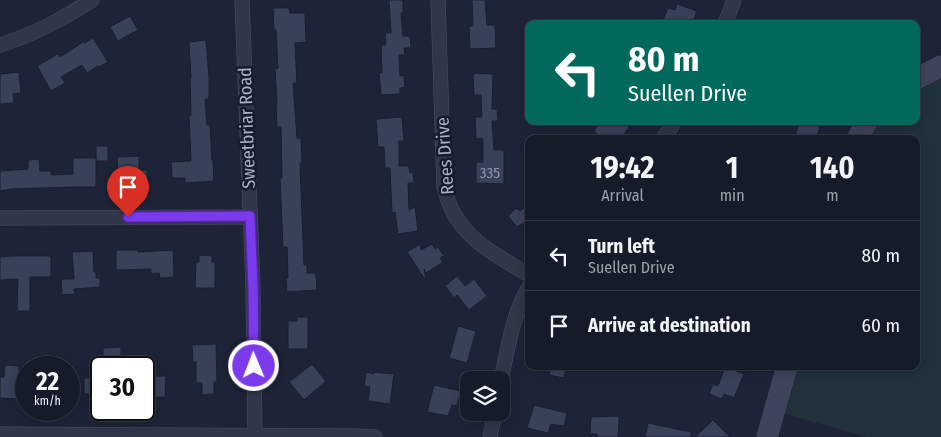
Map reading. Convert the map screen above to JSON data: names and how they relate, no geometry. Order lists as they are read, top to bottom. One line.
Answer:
{"streets":{"street":["Sweetbriar Road","Rees Drive"]},"house_numbers":["335"],"page":{"turn":["80 m","Suellen Drive"],"eta":["19:42","Arrival","1","min","140","m"],"list":[{"name":"Turn left","note":"Suellen Drive","value":"80 m"},{"name":"Arrive at destination","value":"60 m"}],"speed":"22 km/h","limit":"30"}}
